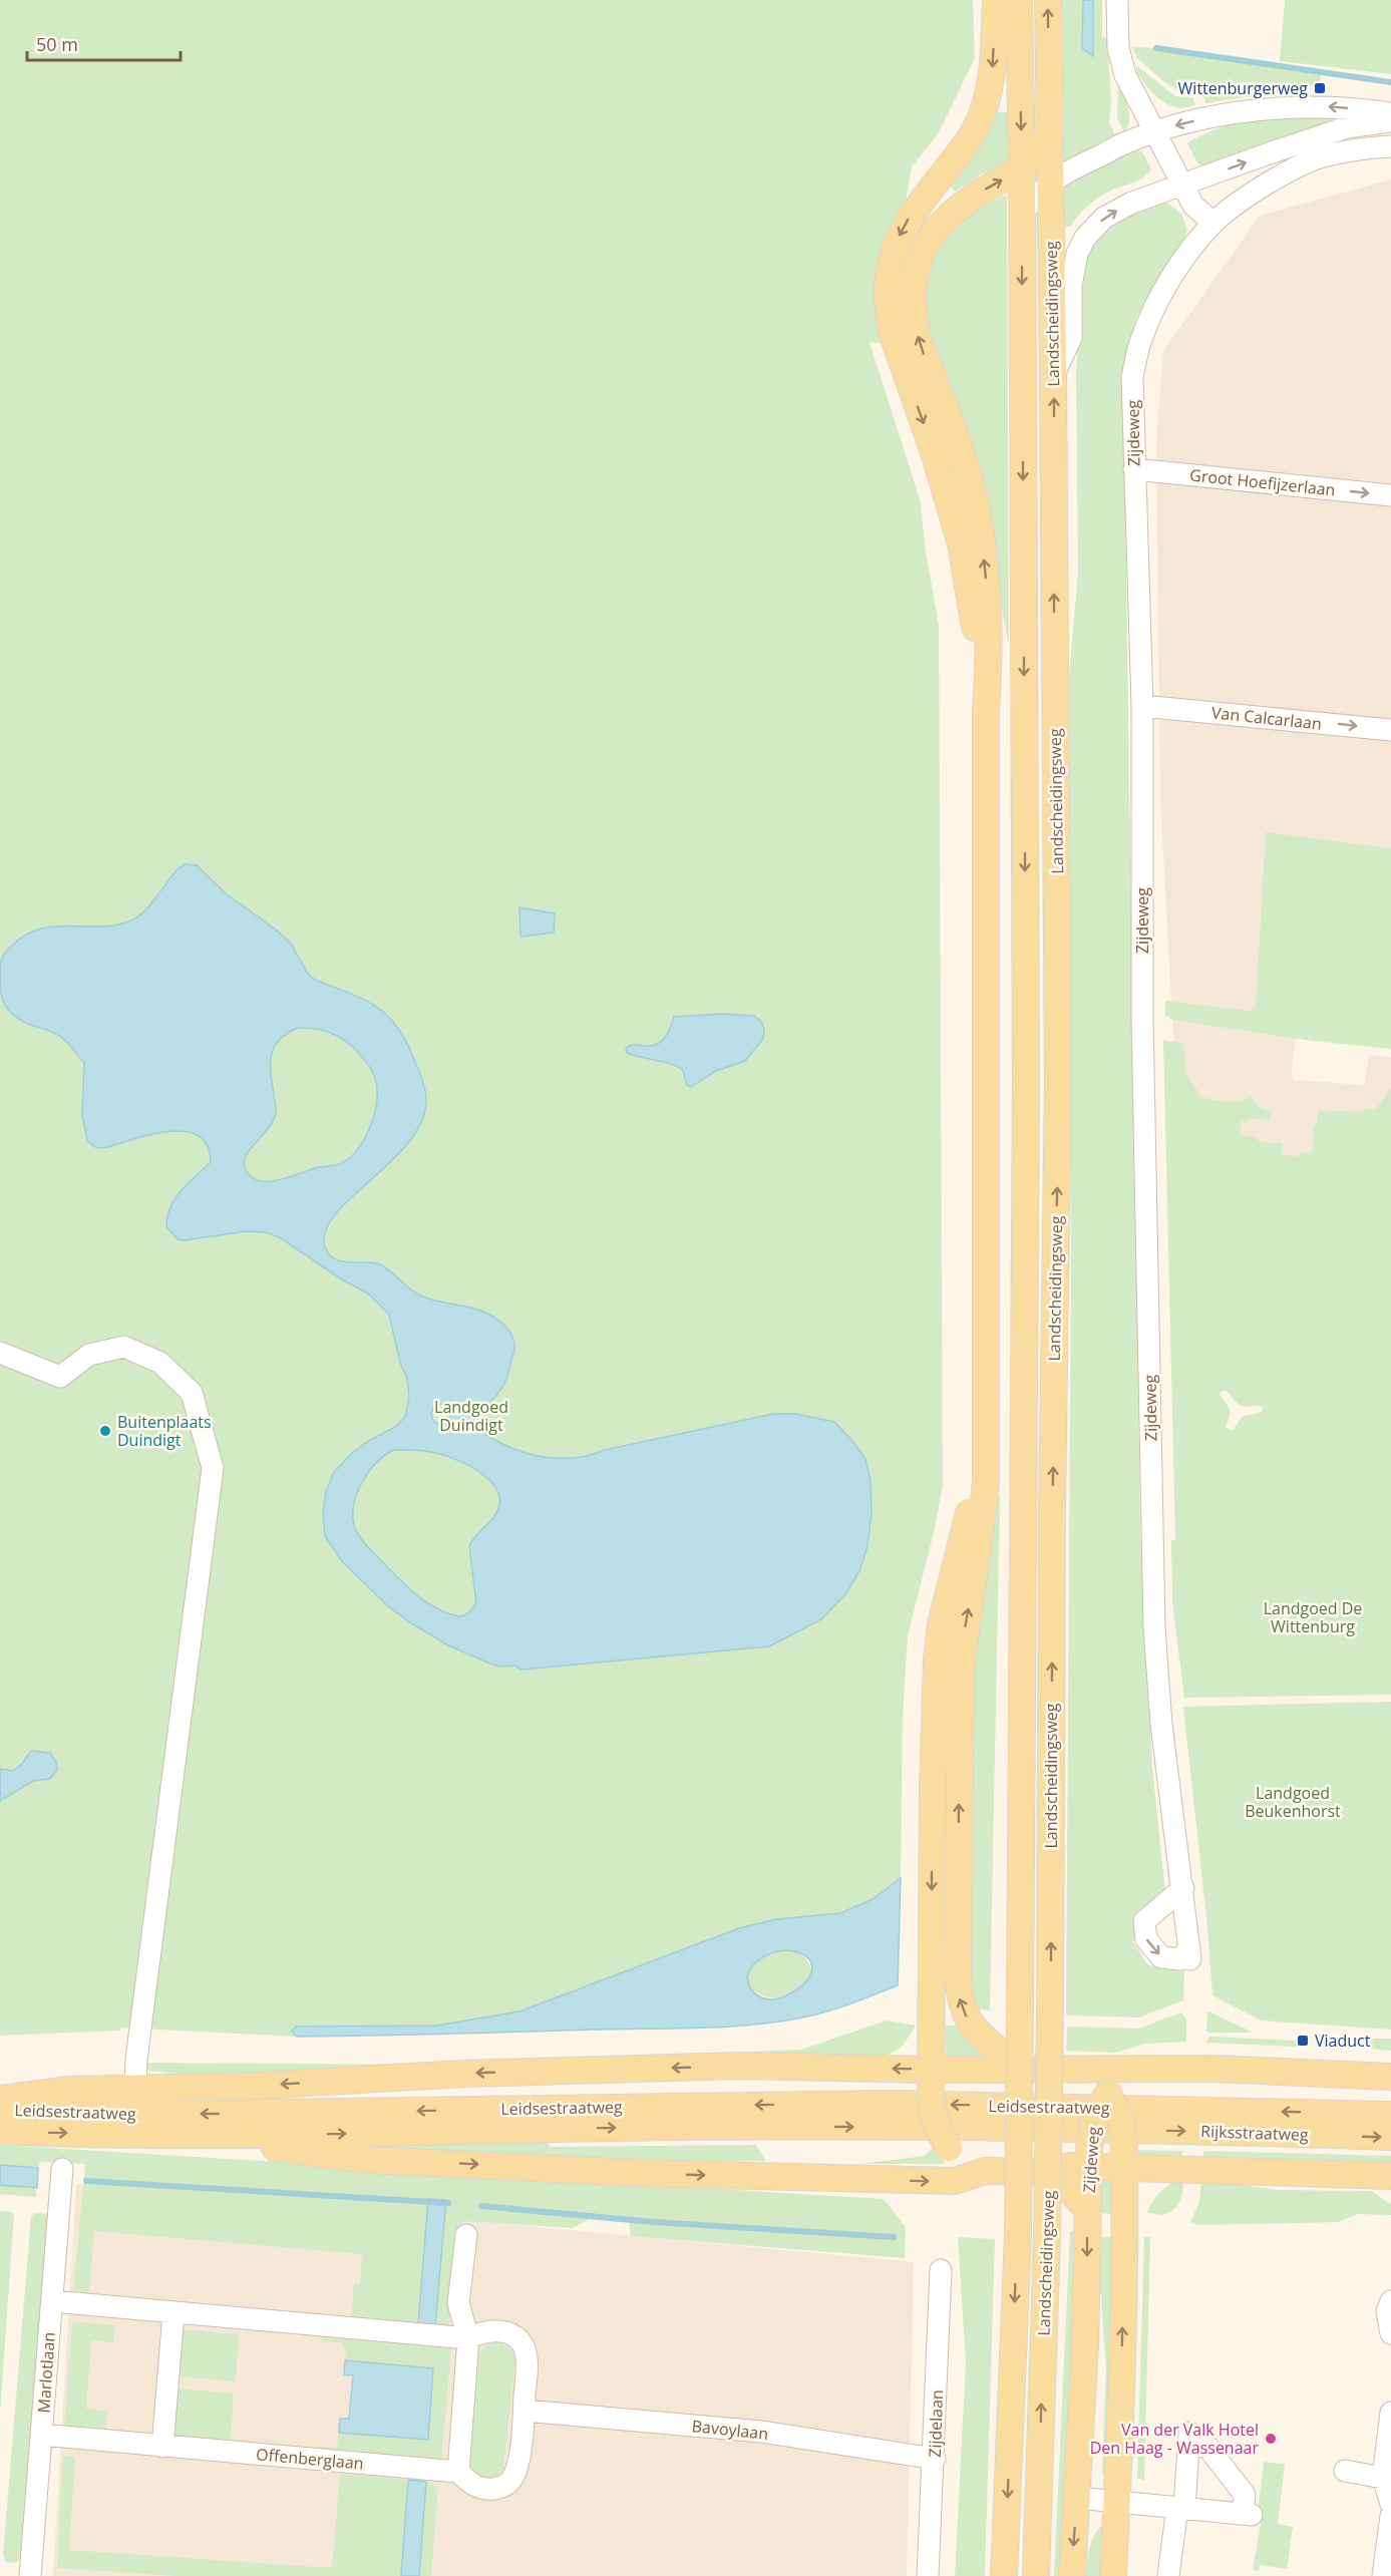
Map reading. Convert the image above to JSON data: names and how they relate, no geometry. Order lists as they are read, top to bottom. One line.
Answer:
{"streets":{"main road":["Landscheidingsweg","Zijdeweg","Leidsestraatweg","Rijksstraatweg"],"street":["Groot Hoefijzerlaan","Van Calcarlaan","Marlotlaan","Zijdelaan","Bavoylaan","Offenberglaan"]},"crossings":[["Zijdeweg","Groot Hoefijzerlaan"],["Zijdeweg","Van Calcarlaan"],["Zijdeweg","Leidsestraatweg"],["Zijdeweg","Rijksstraatweg"],["Leidsestraatweg","Rijksstraatweg"],["Marlotlaan","Offenberglaan"],["Zijdelaan","Bavoylaan"],["Bavoylaan","Offenberglaan"]],"one_way":["Groot Hoefijzerlaan","Van Calcarlaan"],"parks":["Landgoed Duindigt","Landgoed De Wittenburg","Landgoed Beukenhorst"],"places":{"transit":["Wittenburgerweg","Viaduct"],"other":["Buitenplaats Duindigt","Van der Valk Hotel Den Haag - Wassenaar"]},"scale_bar":"50 m"}
